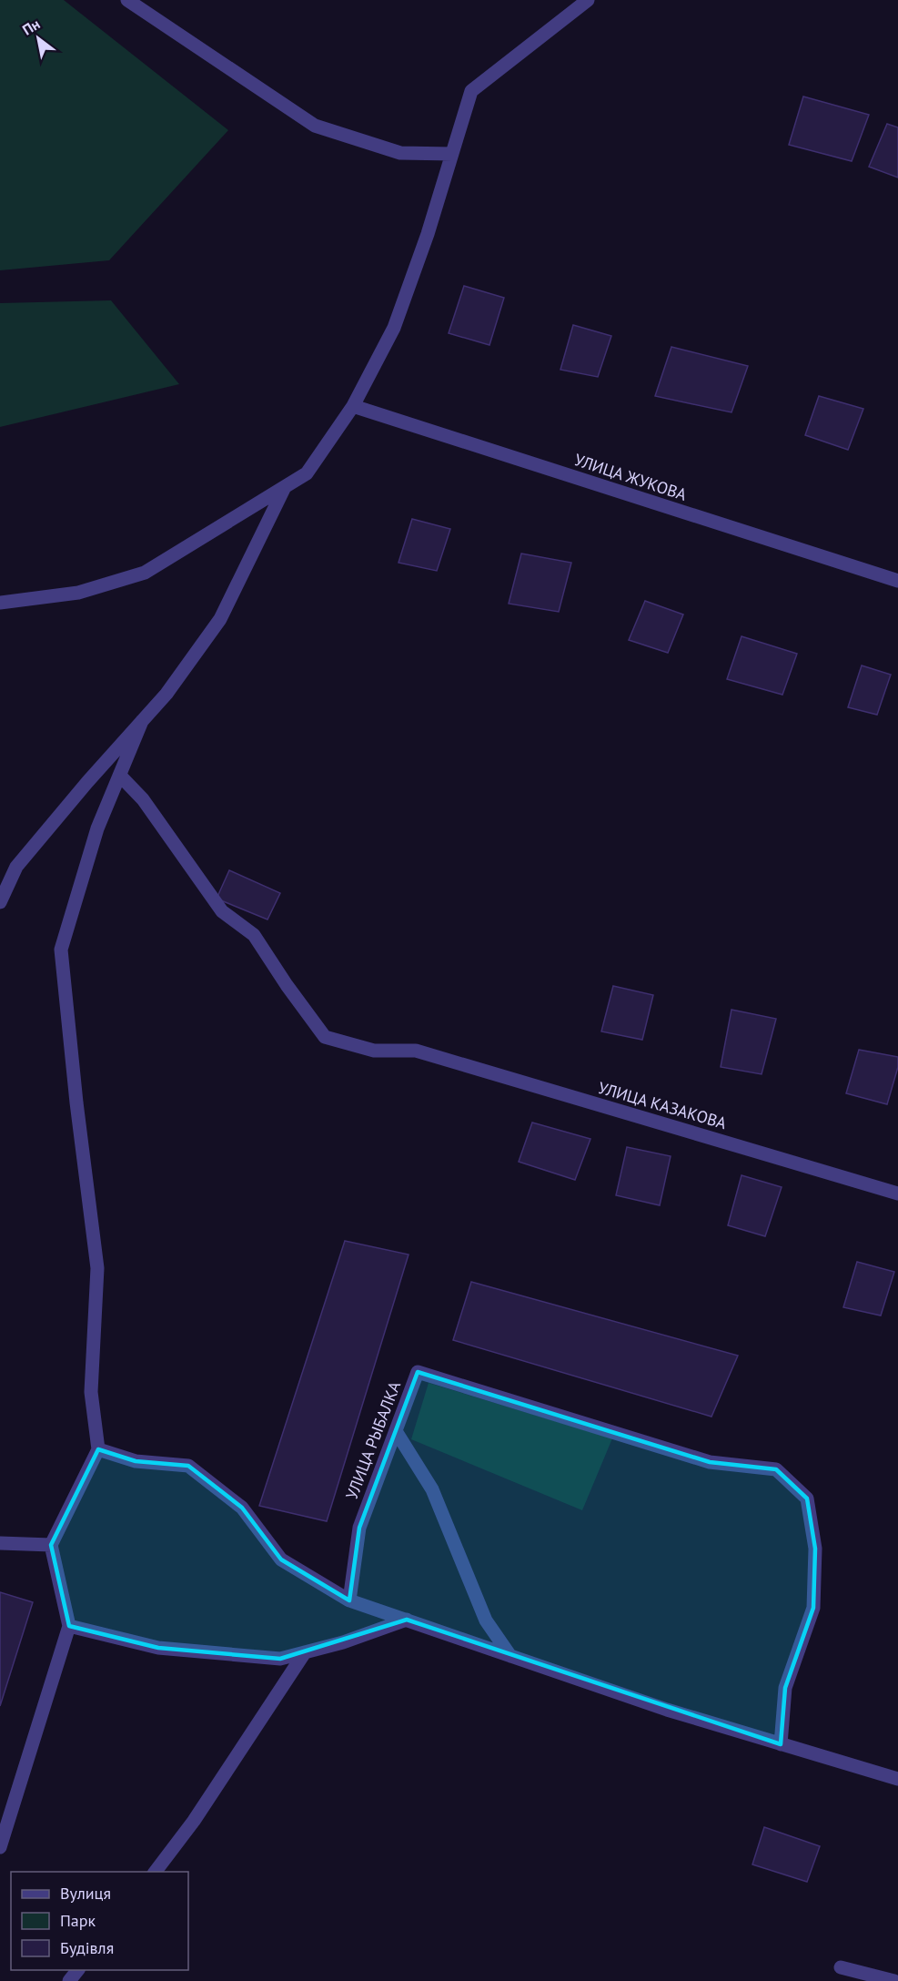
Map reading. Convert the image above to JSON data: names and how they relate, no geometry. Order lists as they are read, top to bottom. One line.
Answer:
{"streets":{"street":["УЛИЦА ЖУКОВА","УЛИЦА КАЗАКОВА","УЛИЦА РЫБАЛКА"]},"legend":["Вулиця","Парк","Будівля"],"north":"top left"}
